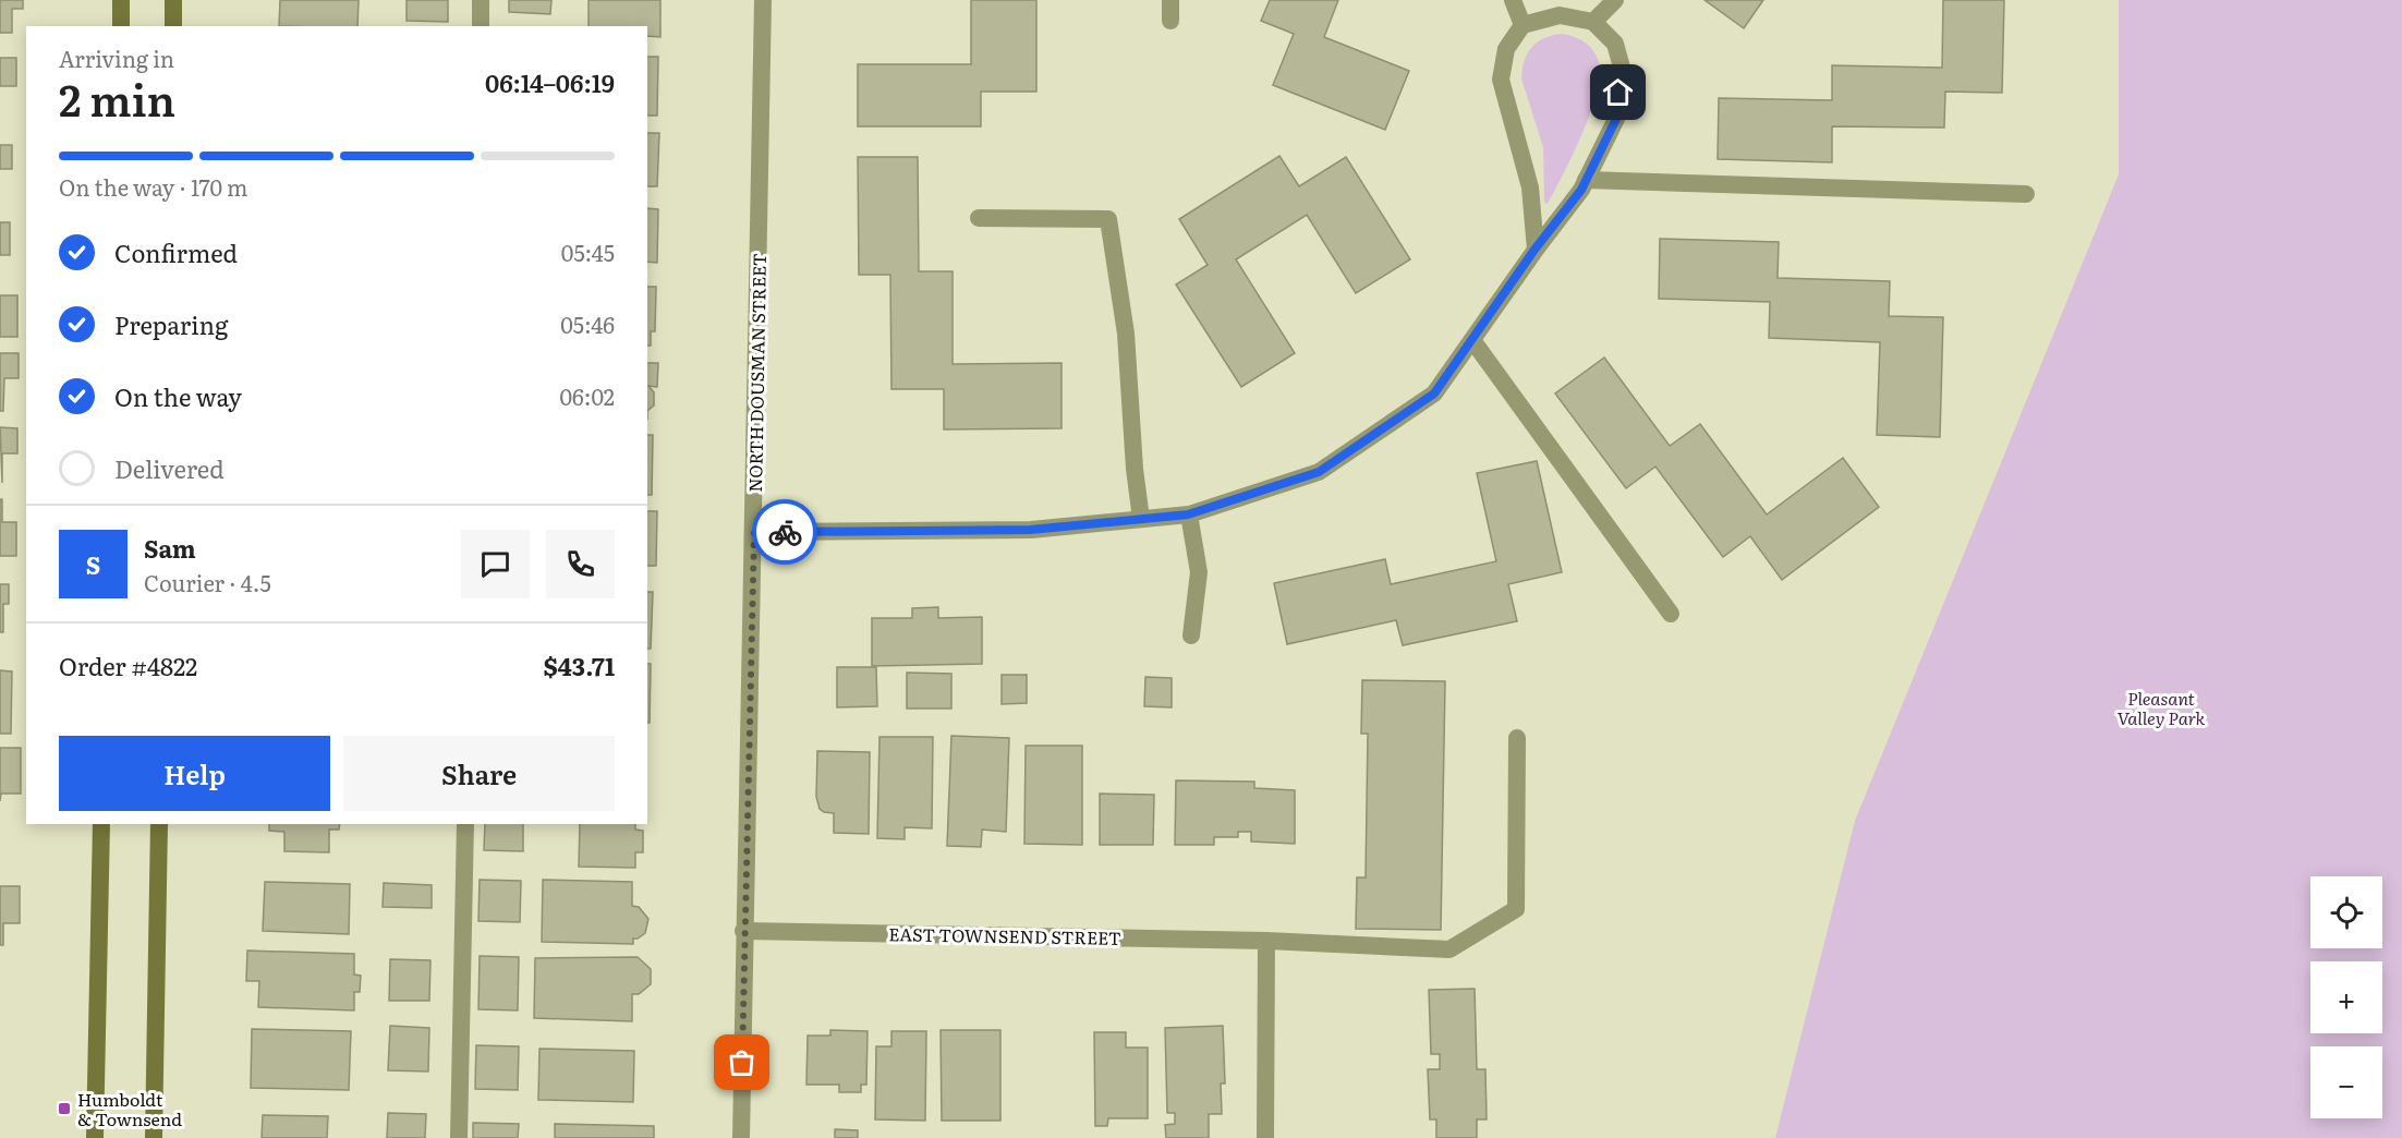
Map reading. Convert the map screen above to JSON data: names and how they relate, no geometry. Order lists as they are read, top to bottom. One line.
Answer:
{"streets":{"street":["NORTH DOUSMAN STREET","EAST TOWNSEND STREET"]},"crossings":[["NORTH DOUSMAN STREET","EAST TOWNSEND STREET"]],"parks":["Pleasant Valley Park"],"places":{"transit":["Humboldt & Townsend"]},"page":{"heading":["2 min","Arriving in","06:14–06:19"],"panel":["Sam","Courier · 4.5","Order #4822","$43.71"],"bar":"On the way · 170 m","list":[["Confirmed","05:45"],["Preparing","05:46"],["On the way","06:02"],"Delivered"],"round":"S","buttons":["Help","Share"],"map_buttons":["+","−"]}}
